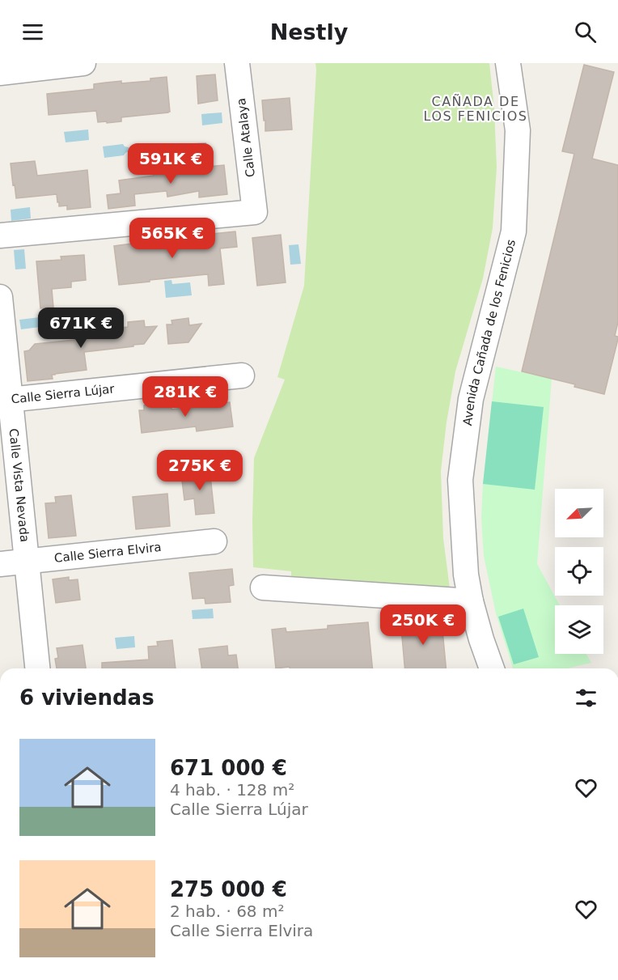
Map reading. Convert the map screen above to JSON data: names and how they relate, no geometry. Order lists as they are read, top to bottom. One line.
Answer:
{"streets":{"street":["Calle Atalaya","Avenida Cañada de los Fenicios","Calle Sierra Lújar","Calle Vista Nevada","Calle Sierra Elvira"]},"crossings":[["Calle Sierra Lújar","Calle Vista Nevada"],["Calle Vista Nevada","Calle Sierra Elvira"]],"districts":["CAÑADA DE LOS FENICIOS"],"north":"bottom left","page":{"header":"Nestly","price":["591K €","565K €","671K €","281K €","275K €","250K €"],"heading":"6 viviendas","list":[{"name":"671 000 €","note":"4 hab. · 128 m² · Calle Sierra Lújar"},{"name":"275 000 €","note":"2 hab. · 68 m² · Calle Sierra Elvira"}]}}
